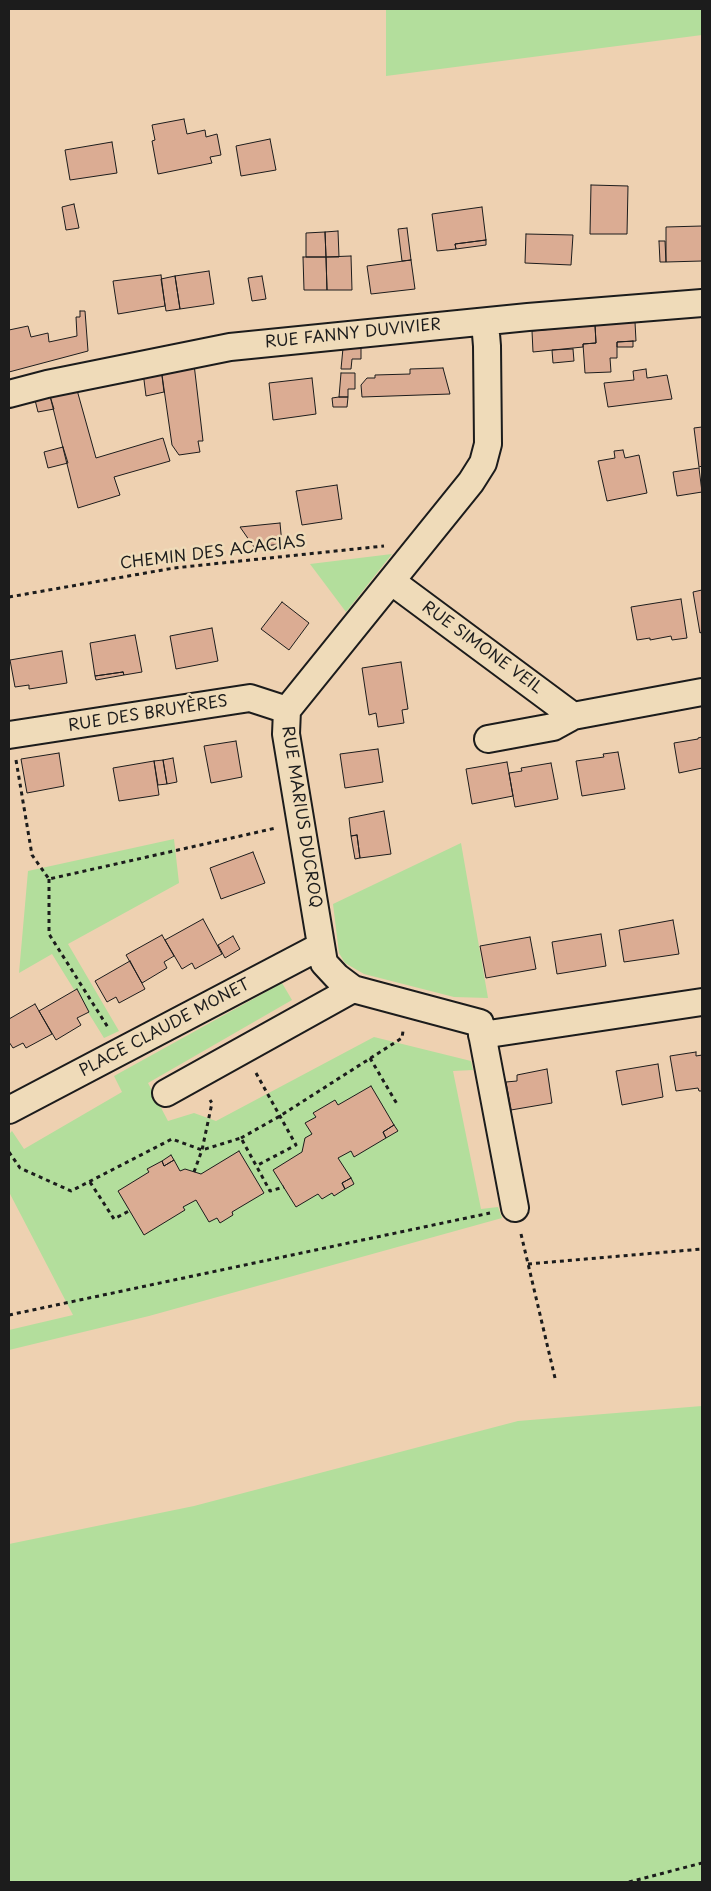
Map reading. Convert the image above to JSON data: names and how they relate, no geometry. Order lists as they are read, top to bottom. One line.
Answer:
{"streets":{"street":["RUE FANNY DUVIVIER","RUE SIMONE VEIL","RUE DES BRUYÈRES","RUE MARIUS DUCROQ","PLACE CLAUDE MONET"],"path":["CHEMIN DES ACACIAS"]},"crossings":[["RUE FANNY DUVIVIER","RUE MARIUS DUCROQ"],["CHEMIN DES ACACIAS","RUE MARIUS DUCROQ"],["RUE SIMONE VEIL","RUE MARIUS DUCROQ"],["RUE DES BRUYÈRES","RUE MARIUS DUCROQ"],["RUE MARIUS DUCROQ","PLACE CLAUDE MONET"]]}
